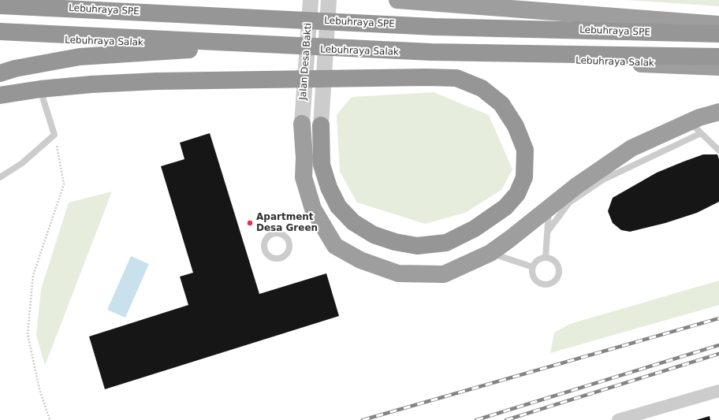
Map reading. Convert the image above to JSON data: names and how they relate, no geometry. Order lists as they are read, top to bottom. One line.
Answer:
{"streets":{"highway":["Lebuhraya SPE","Lebuhraya Salak"],"street":["Jalan Desa Bakti"]},"places":["Apartment Desa Green"]}
